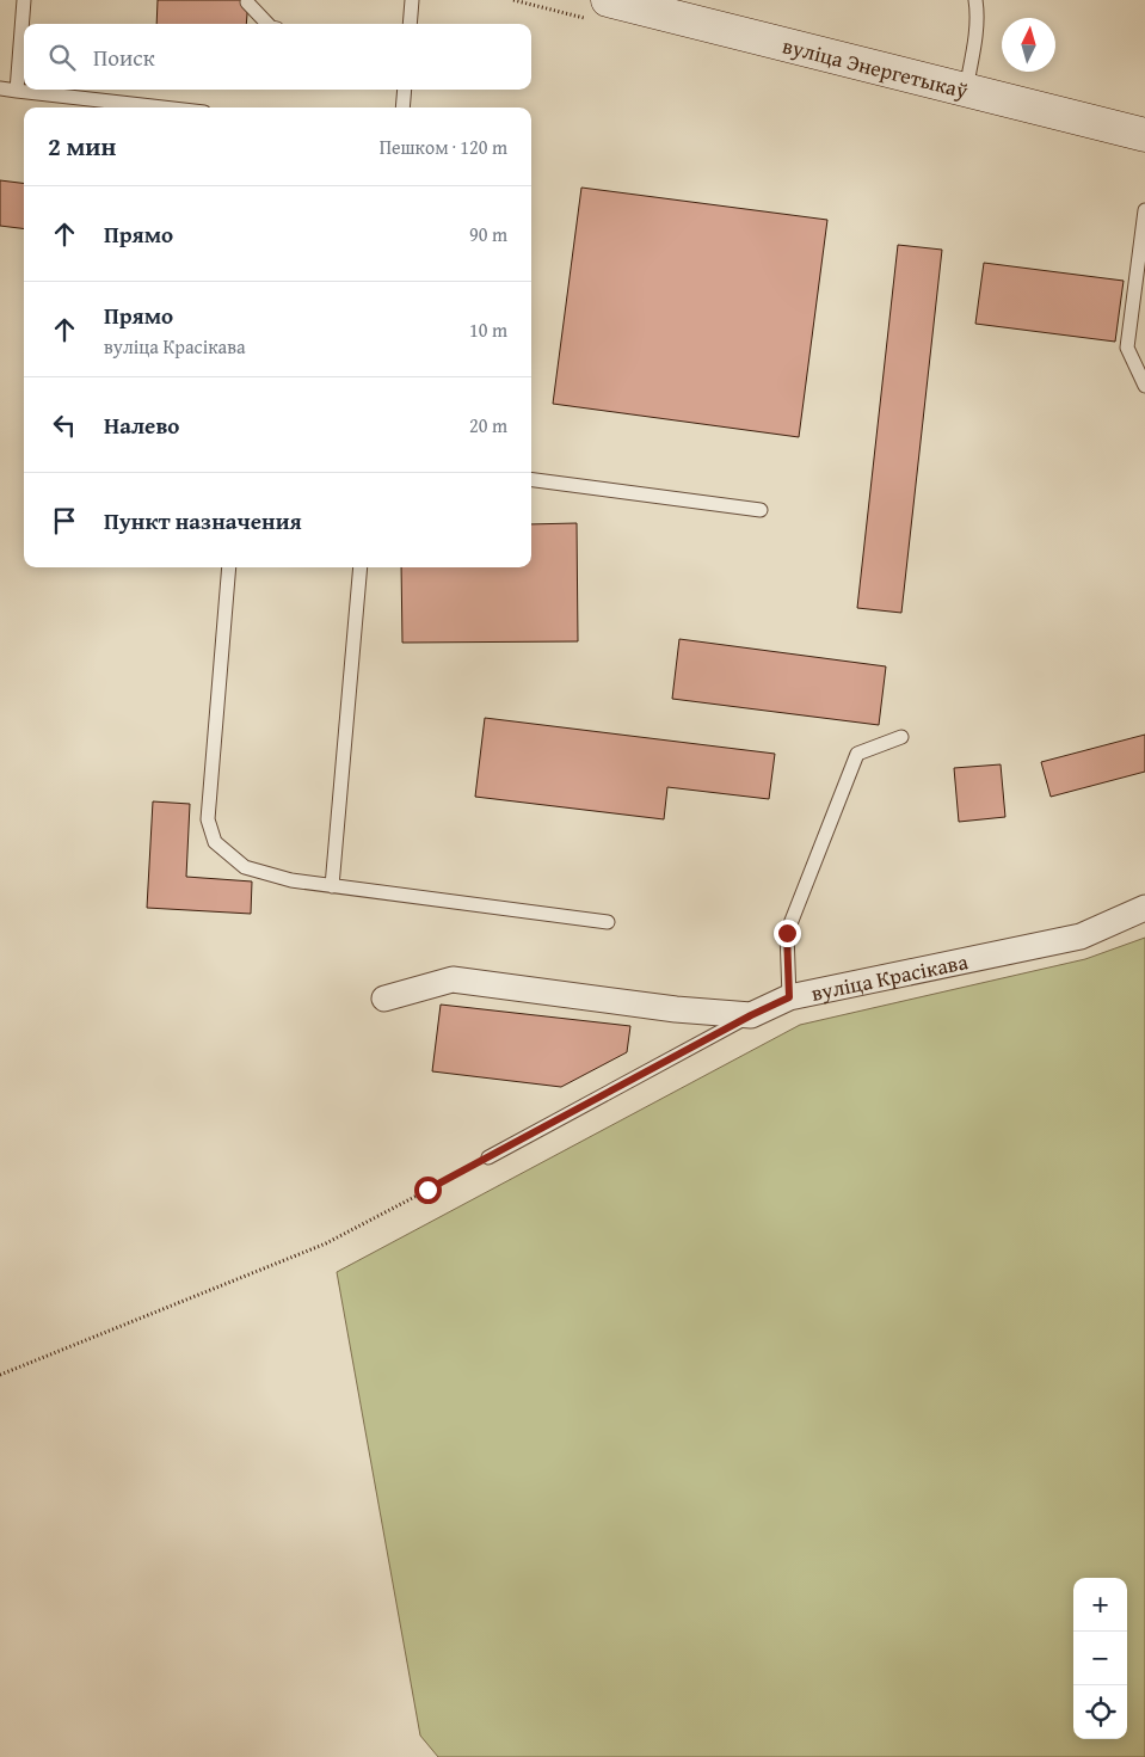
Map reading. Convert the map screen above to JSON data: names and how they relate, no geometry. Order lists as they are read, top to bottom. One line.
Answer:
{"streets":{"main road":["вуліца Энергетыкаў"],"street":["вуліца Красікава"]},"north":"top","page":{"search":"Поиск","heading":["2 мин","Пешком · 120 m"],"list":[["Прямо","90 m"],["Прямо","вуліца Красікава","10 m"],["Налево","20 m"],"Пункт назначения"],"map_buttons":["+","−"]}}
